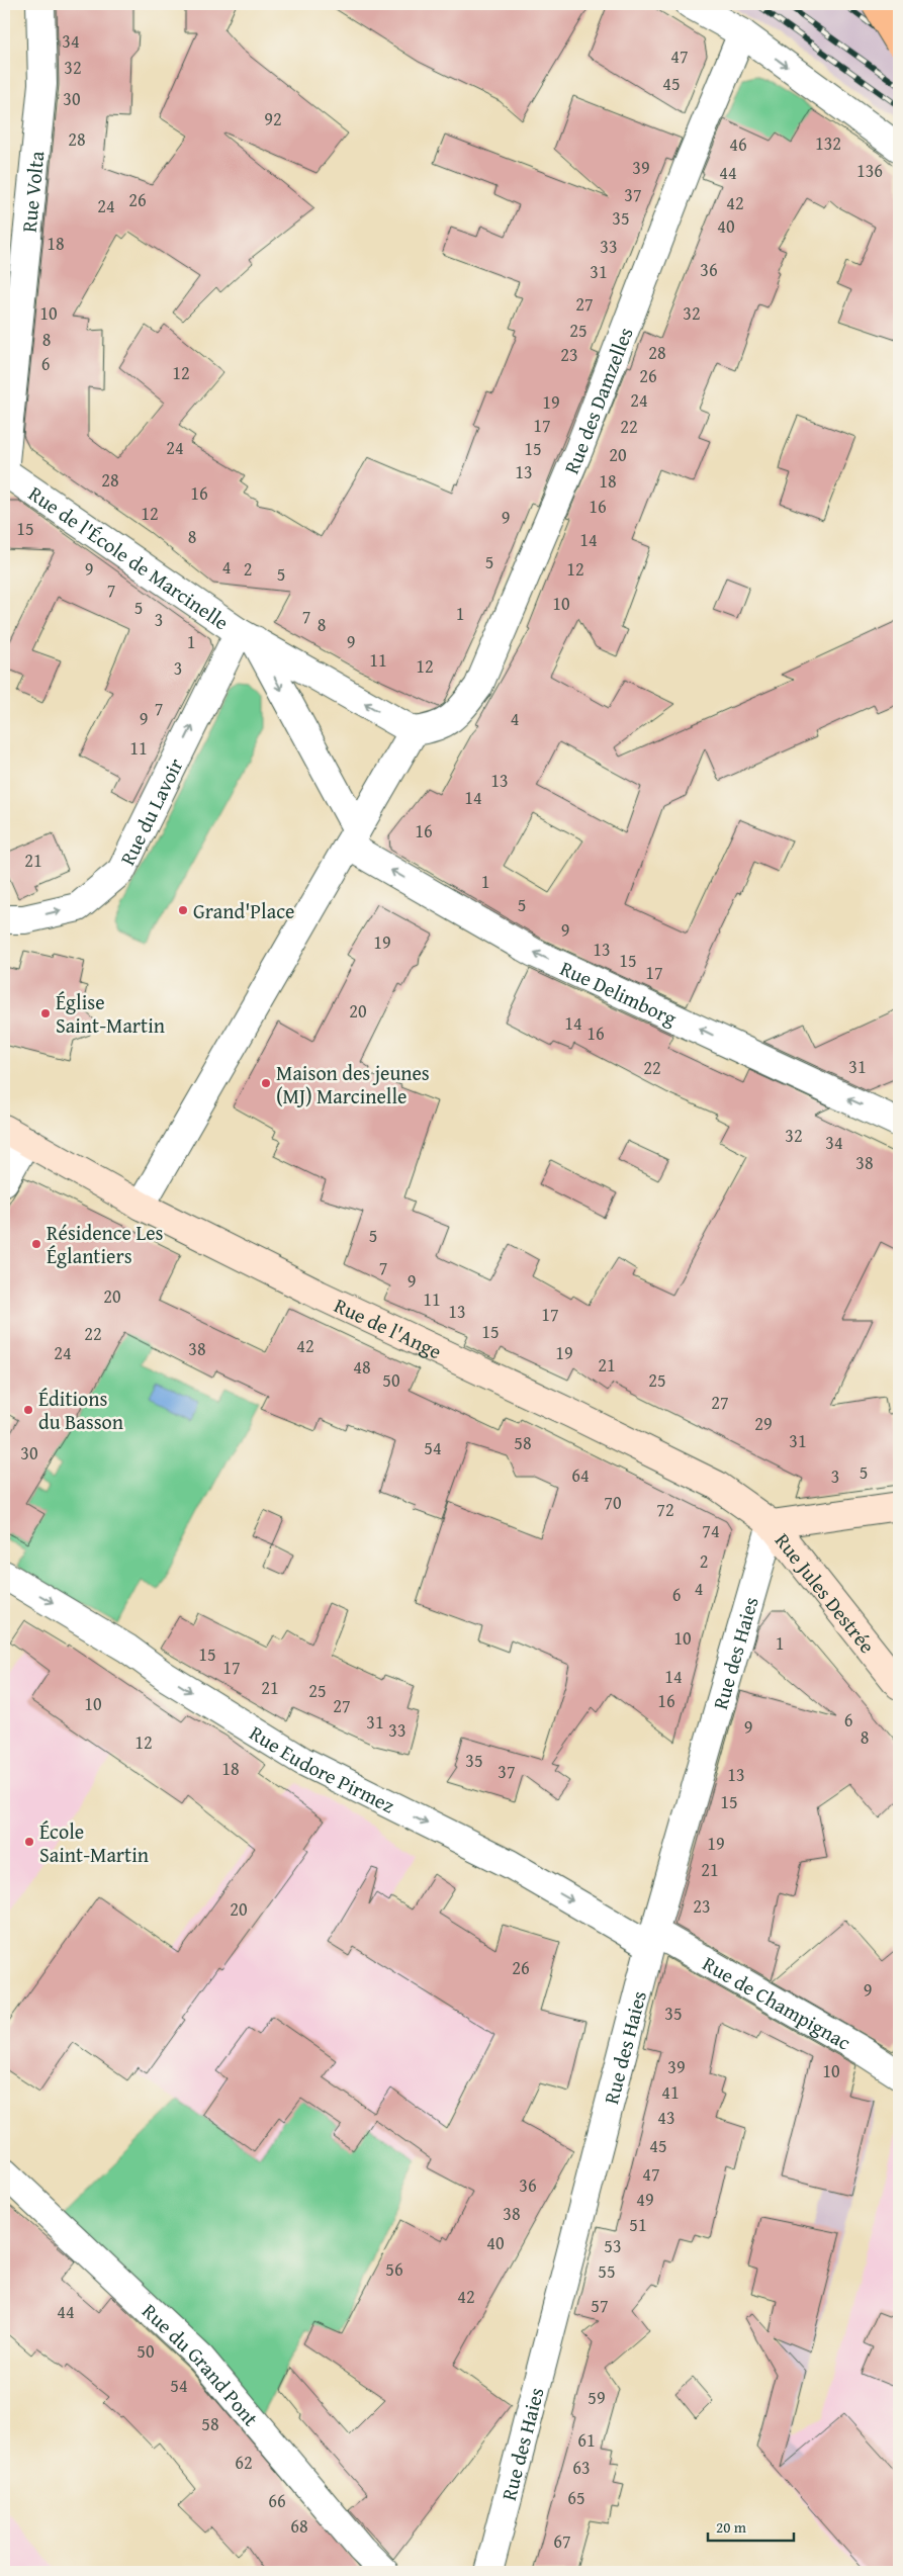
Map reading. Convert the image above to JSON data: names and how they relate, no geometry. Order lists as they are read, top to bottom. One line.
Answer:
{"streets":{"main road":["Rue de l'Ange","Rue Jules Destrée"],"street":["Rue Volta","Rue des Damzelles","Rue de l'École de Marcinelle","Rue du Lavoir","Rue Delimborg","Rue des Haies","Rue Eudore Pirmez","Rue de Champignac","Rue du Grand Pont"]},"crossings":[["Rue Volta","Rue de l'École de Marcinelle"],["Rue des Damzelles","Rue de l'École de Marcinelle"],["Rue de l'École de Marcinelle","Rue du Lavoir"],["Rue de l'École de Marcinelle","Rue Delimborg"],["Rue de l'Ange","Rue Jules Destrée"],["Rue de l'Ange","Rue des Haies"],["Rue Jules Destrée","Rue des Haies"],["Rue des Haies","Rue Eudore Pirmez"],["Rue des Haies","Rue de Champignac"],["Rue Eudore Pirmez","Rue de Champignac"]],"one_way":["Rue Delimborg","Rue Eudore Pirmez"],"places":["Grand'Place","Église Saint-Martin","Maison des jeunes (MJ) Marcinelle","Résidence Les Églantiers","Éditions du Basson","École Saint-Martin"],"house_numbers":["34","47","32","45","30","92","28","132","46","39","136","44","37","26","42","24","35","40","18","33","36","31","27","10","32","25","8","28","23","6","12","26","24","19","17","22","24","15","20","13","28","18","16","16","12","9","15","8","14","5","4","9","2","12","5","7","10","5","1","7","3","8","1","9","11","12","3","7","9","4","11","13","14","16","21","1","5","9","19","13","15","17","20","14","16","31","22","32","34","38","5","7","9","20","11","13","17","15","22","42","38","24","19","21","48","50","25","27","29","31","58","54","30","5","64","3","70","72","74","2","4","6","10","1","15","17","14","21","25","16","10","27","6","31","9","33","8","12","35","18","37","13","15","19","21","23","20","26","9","35","39","10","41","43","45","47","36","49","38","51","40","53","56","55","42","57","44","50","54","59","58","61","62","63","65","66","68","67"],"scale_bar":"20 m"}
